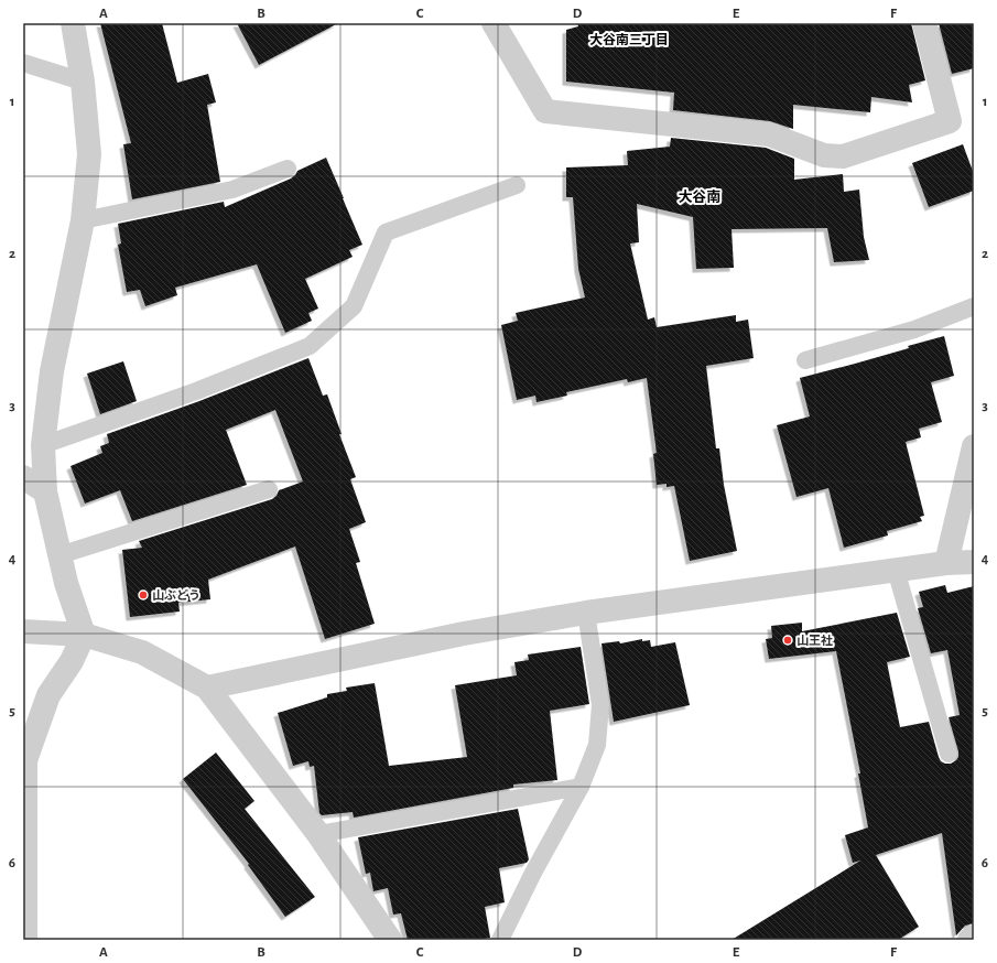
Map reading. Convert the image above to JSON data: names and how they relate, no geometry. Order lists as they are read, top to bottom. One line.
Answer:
{"districts":["大谷南三丁目","大谷南"],"places":["山ぶどう","山王社"],"grid":{"columns":["A","B","C","D","E","F"],"rows":["1","2","3","4","5","6"]}}
